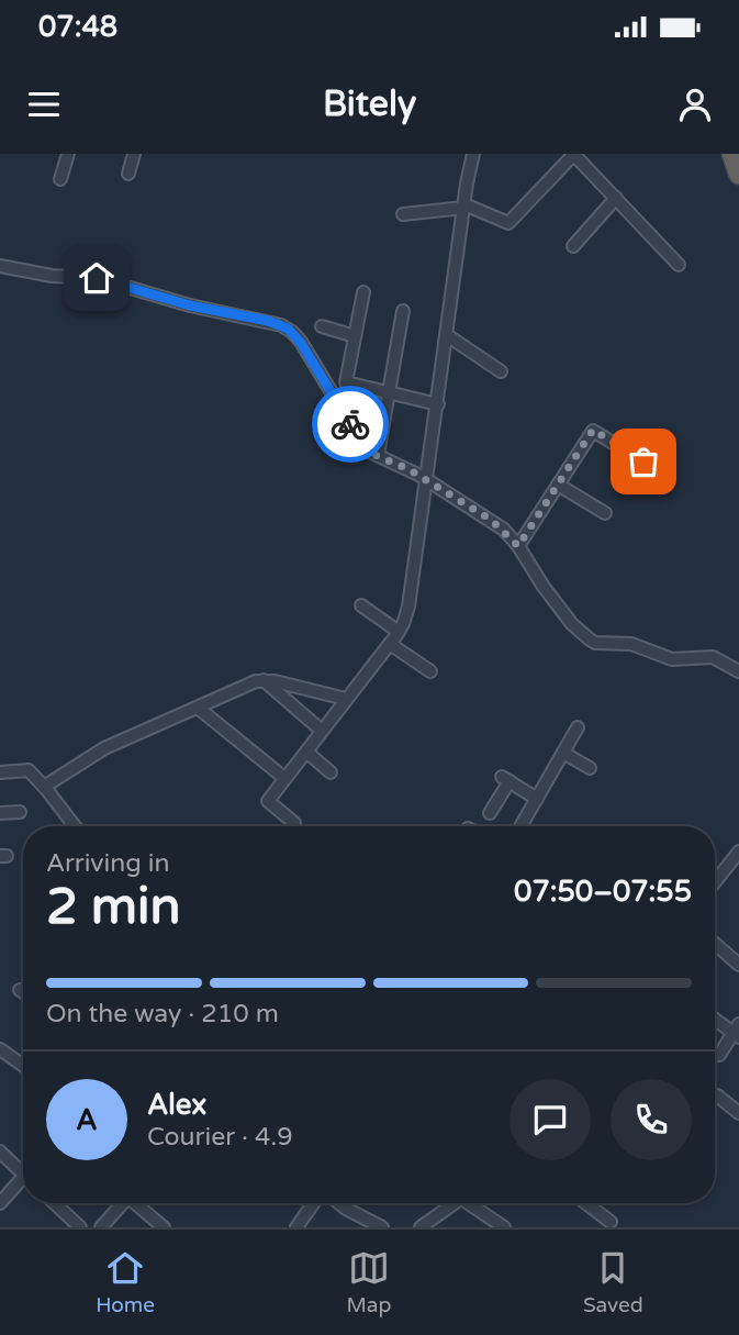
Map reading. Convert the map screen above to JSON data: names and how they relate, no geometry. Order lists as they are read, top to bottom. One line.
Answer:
{"page":{"status":"07:48","header":"Bitely","heading":["2 min","Arriving in","07:50–07:55"],"panel":["Alex","Courier · 4.9"],"bar":"On the way · 210 m","round":"A","tabs":["Home","Map","Saved"]}}
